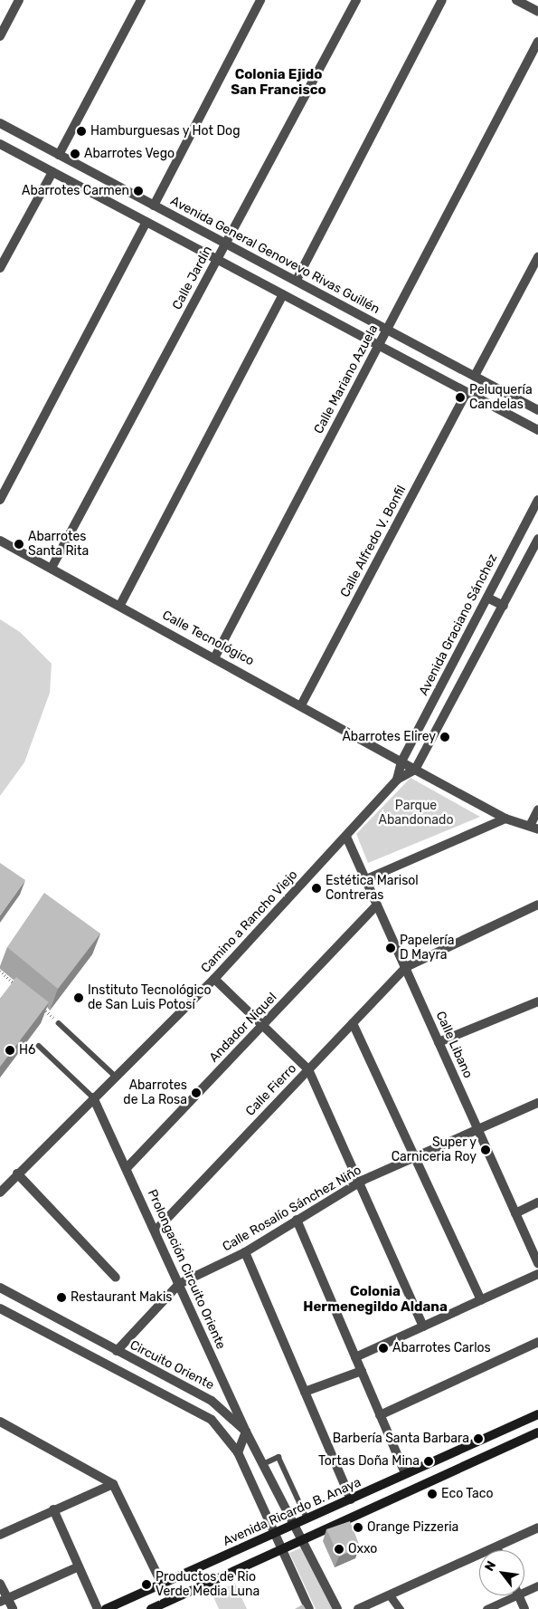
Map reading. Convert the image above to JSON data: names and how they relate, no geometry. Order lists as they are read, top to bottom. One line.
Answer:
{"streets":{"main road":["Avenida Ricardo B. Anaya"],"street":["Avenida General Genovevo Rivas Guillén","Calle Jardín","Calle Mariano Azuela","Calle Alfredo V. Bonfil","Avenida Graciano Sánchez","Calle Tecnológico","Camino a Rancho Viejo","Andador Níquel","Calle Libano","Calle Fierro","Calle Rosalío Sánchez Niño","Prolongación Circuito Oriente","Circuito Oriente"]},"crossings":[["Avenida General Genovevo Rivas Guillén","Calle Jardín"],["Avenida General Genovevo Rivas Guillén","Calle Mariano Azuela"],["Calle Jardín","Calle Tecnológico"],["Calle Mariano Azuela","Calle Tecnológico"],["Calle Alfredo V. Bonfil","Calle Tecnológico"],["Avenida Graciano Sánchez","Calle Tecnológico"],["Avenida Graciano Sánchez","Camino a Rancho Viejo"],["Calle Tecnológico","Camino a Rancho Viejo"],["Camino a Rancho Viejo","Calle Libano"],["Camino a Rancho Viejo","Prolongación Circuito Oriente"],["Andador Níquel","Calle Libano"],["Andador Níquel","Prolongación Circuito Oriente"],["Calle Libano","Calle Fierro"],["Calle Libano","Calle Rosalío Sánchez Niño"],["Calle Fierro","Prolongación Circuito Oriente"],["Calle Rosalío Sánchez Niño","Prolongación Circuito Oriente"],["Calle Rosalío Sánchez Niño","Circuito Oriente"],["Prolongación Circuito Oriente","Circuito Oriente"],["Circuito Oriente","Avenida Ricardo B. Anaya"]],"districts":["Colonia Ejido San Francisco","Colonia Hermenegildo Aldana"],"parks":["Parque Abandonado"],"places":["Hamburguesas y Hot Dog","Abarrotes Vego","Abarrotes Carmen","Peluquería Candelas","Abarrotes Santa Rita","Abarrotes Elirey","Estética Marisol Contreras","Papelería D Mayra","Instituto Tecnológico de San Luis Potosí","H6","Abarrotes de La Rosa","Super y Carniceria Roy","Restaurant Makis","Abarrotes Carlos","Barbería Santa Barbara","Tortas Doña Mina","Eco Taco","Orange Pizzeria","Oxxo","Productos de Rio Verde Media Luna"],"north":"top left"}
